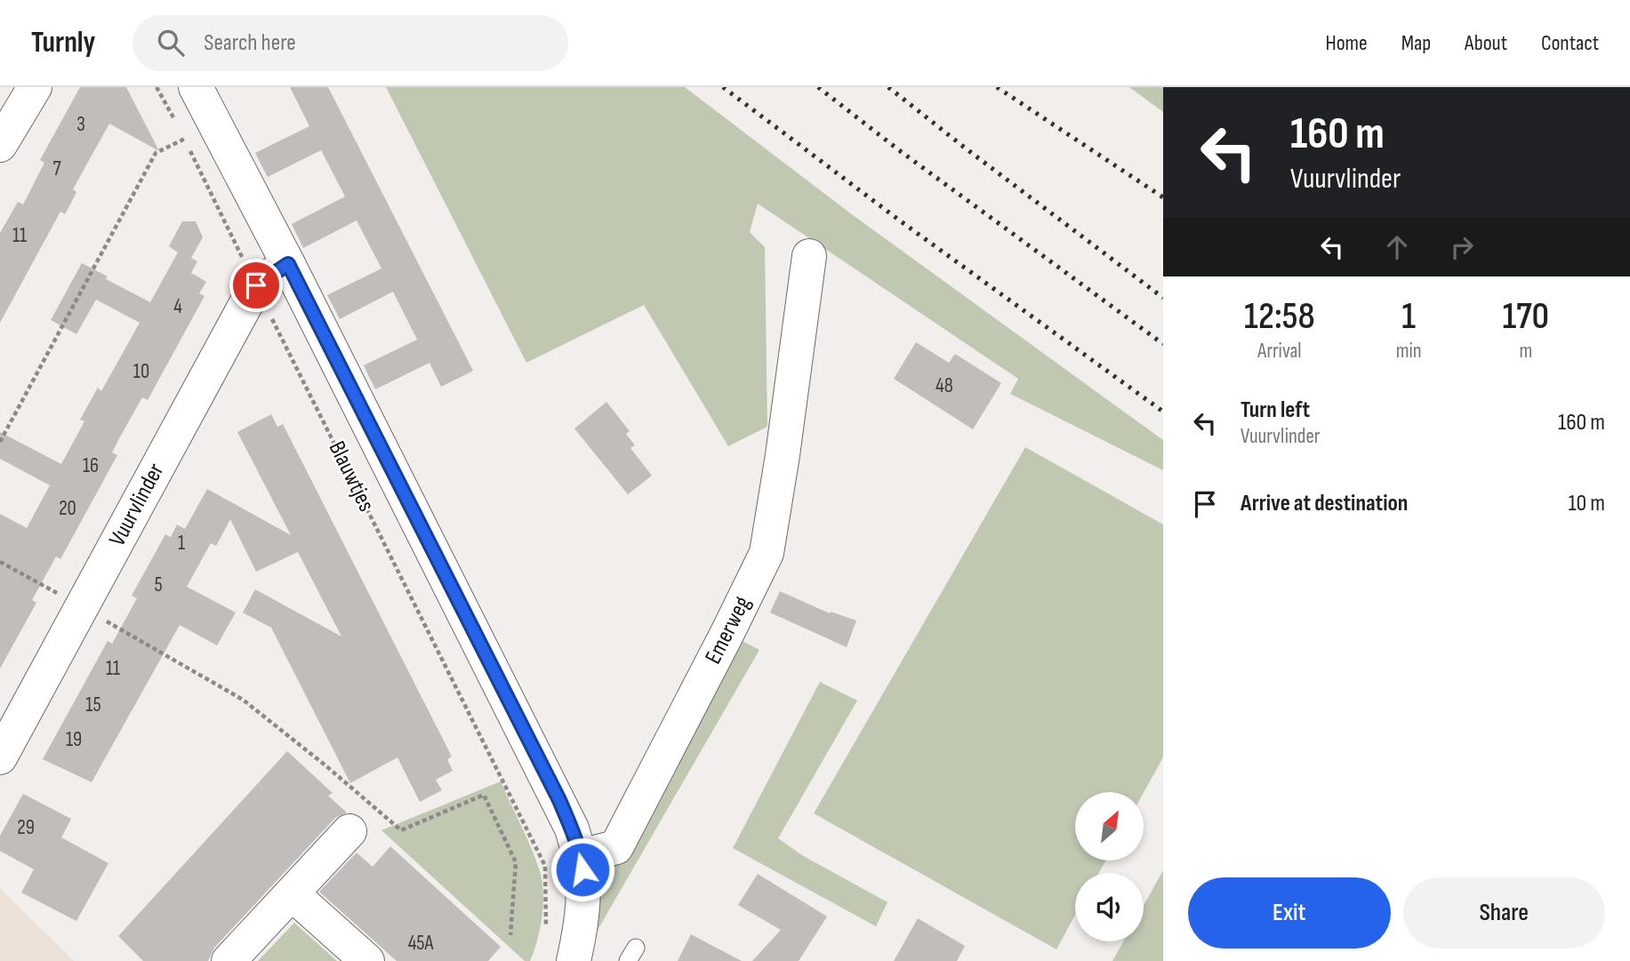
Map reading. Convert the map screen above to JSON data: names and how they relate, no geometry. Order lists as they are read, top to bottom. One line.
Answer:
{"streets":{"street":["Blauwtjes","Vuurvlinder","Emerweg"]},"crossings":[["Blauwtjes","Vuurvlinder"],["Blauwtjes","Emerweg"]],"house_numbers":["3","7","11","4","10","48","16","20","1","5","11","15","19","29","45A"],"north":"top right","page":{"header":"Turnly","search":"Search here","nav":["Home","Map","About","Contact"],"turn":["160 m","Vuurvlinder"],"eta":["12:58","Arrival","1","min","170","m"],"list":[{"name":"Turn left","note":"Vuurvlinder","value":"160 m"},{"name":"Arrive at destination","value":"10 m"}],"buttons":["Exit","Share"]}}
